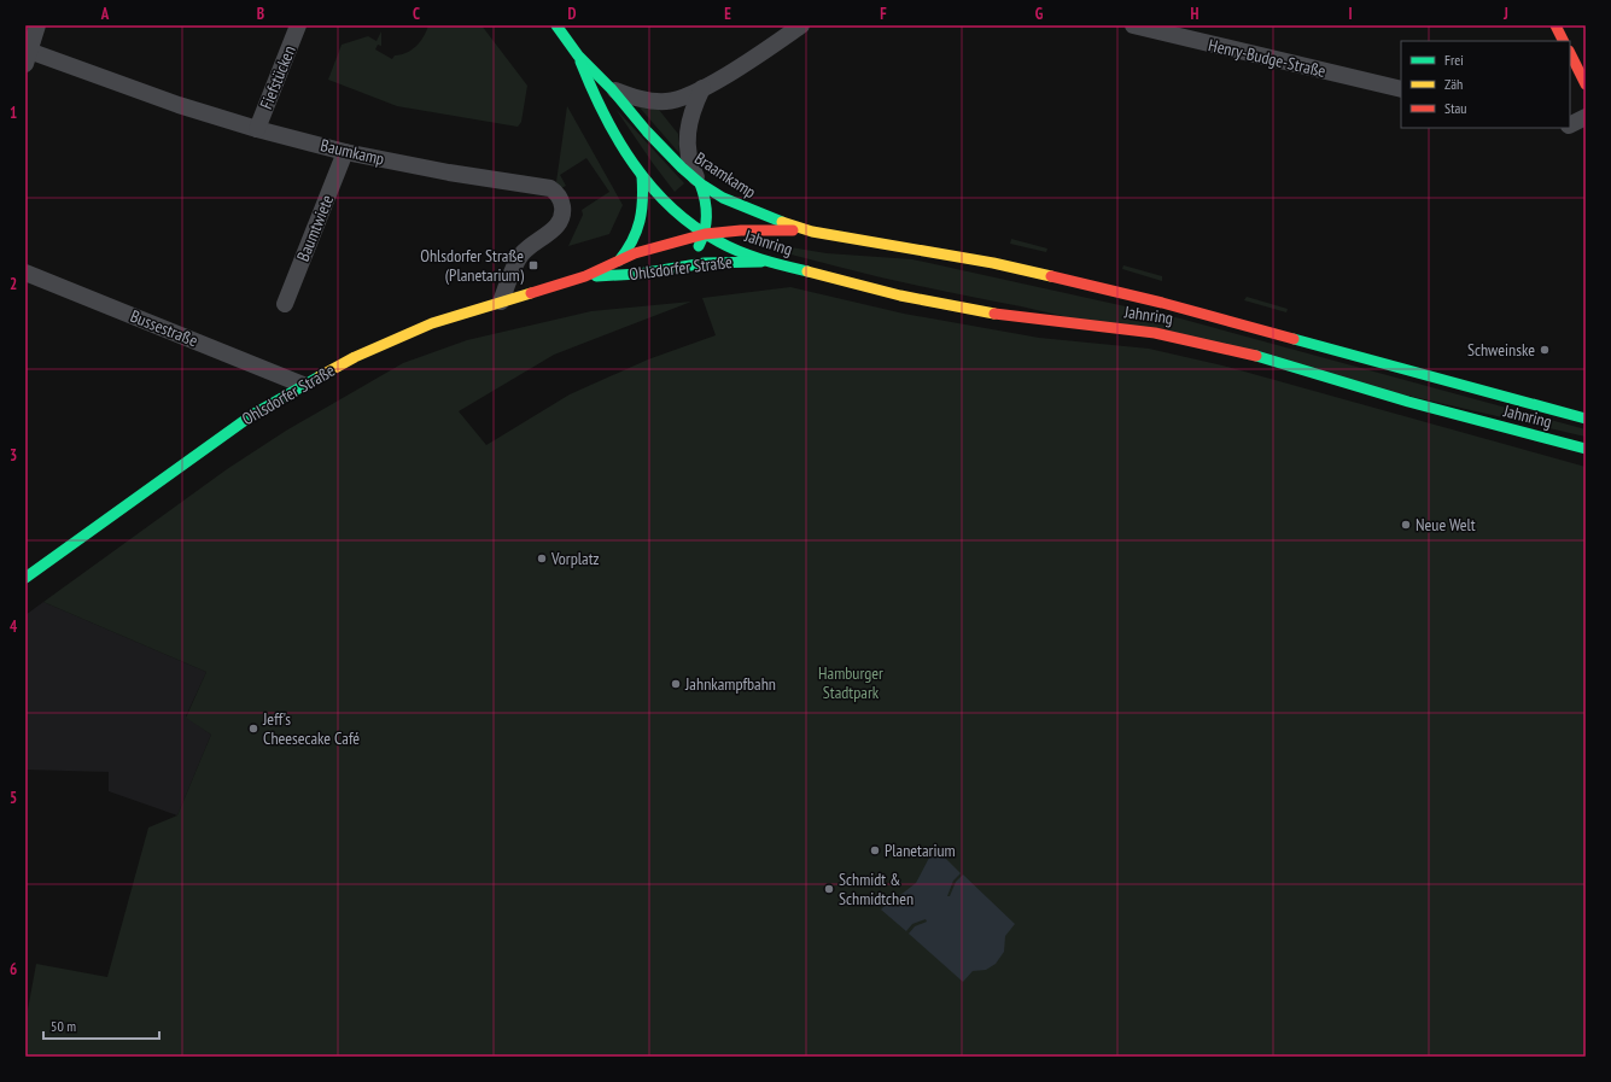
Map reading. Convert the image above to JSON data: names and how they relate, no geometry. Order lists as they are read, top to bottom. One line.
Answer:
{"streets":{"main road":["Braamkamp","Jahnring","Ohlsdorfer Straße"],"street":["Henry-Budge-Straße","Fiefstücken","Baumkamp","Baumtwiete","Bussestraße"]},"crossings":[["Fiefstücken","Baumkamp"],["Baumkamp","Baumtwiete"],["Baumkamp","Ohlsdorfer Straße"],["Braamkamp","Jahnring"],["Braamkamp","Ohlsdorfer Straße"],["Jahnring","Ohlsdorfer Straße"],["Ohlsdorfer Straße","Bussestraße"]],"parks":["Hamburger Stadtpark"],"places":{"transit":["Ohlsdorfer Straße (Planetarium)"],"other":["Schweinske","Neue Welt","Vorplatz","Jahnkampfbahn","Jeff's Cheesecake Café","Planetarium","Schmidt & Schmidtchen"]},"legend":["Frei","Zäh","Stau"],"scale_bar":"50 m","grid":{"columns":["A","B","C","D","E","F","G","H","I","J"],"rows":["1","2","3","4","5","6"]}}
